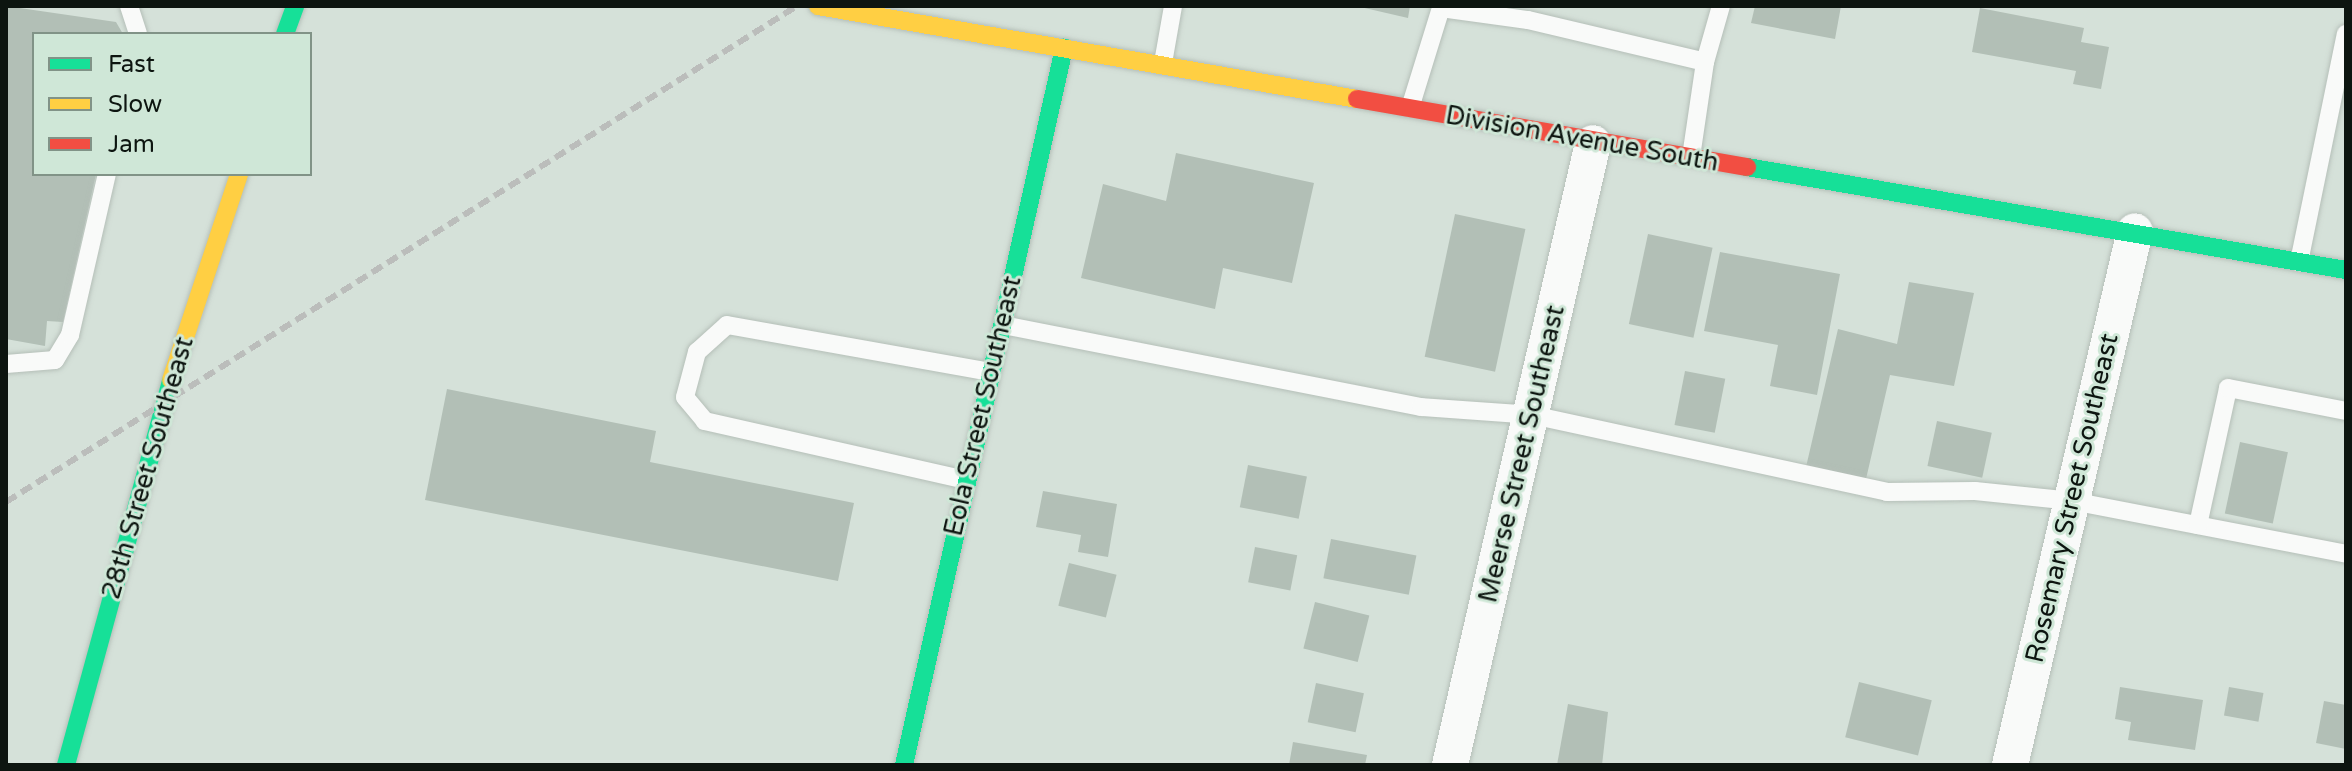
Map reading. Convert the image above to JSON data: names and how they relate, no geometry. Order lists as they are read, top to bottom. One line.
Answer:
{"streets":{"main road":["Division Avenue South","Eola Street Southeast","28th Street Southeast"],"street":["Meerse Street Southeast","Rosemary Street Southeast"]},"crossings":[["Division Avenue South","Eola Street Southeast"],["Division Avenue South","Meerse Street Southeast"],["Division Avenue South","Rosemary Street Southeast"]],"legend":["Fast","Slow","Jam"]}
